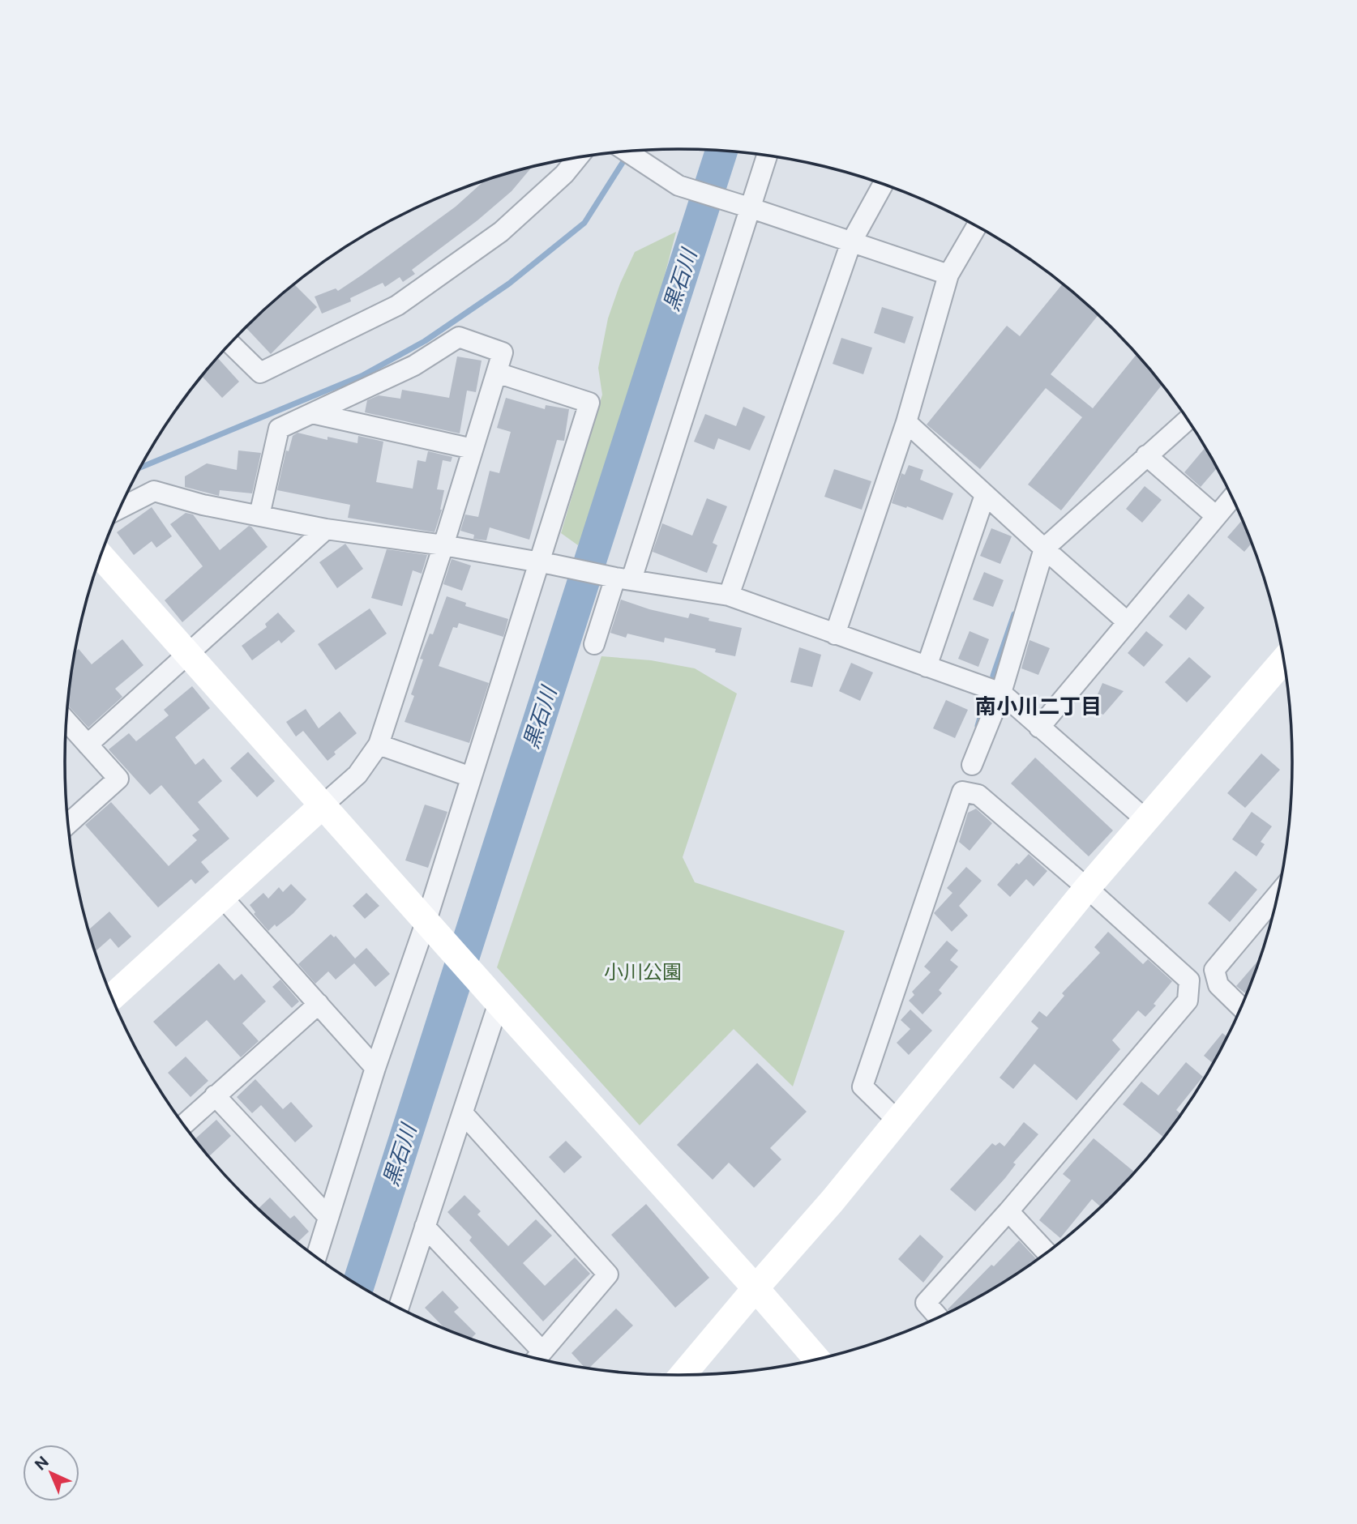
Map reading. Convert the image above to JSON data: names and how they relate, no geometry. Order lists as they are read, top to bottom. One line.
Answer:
{"districts":["南小川二丁目"],"water":["黒石川"],"parks":["小川公園"],"north":"top left"}
